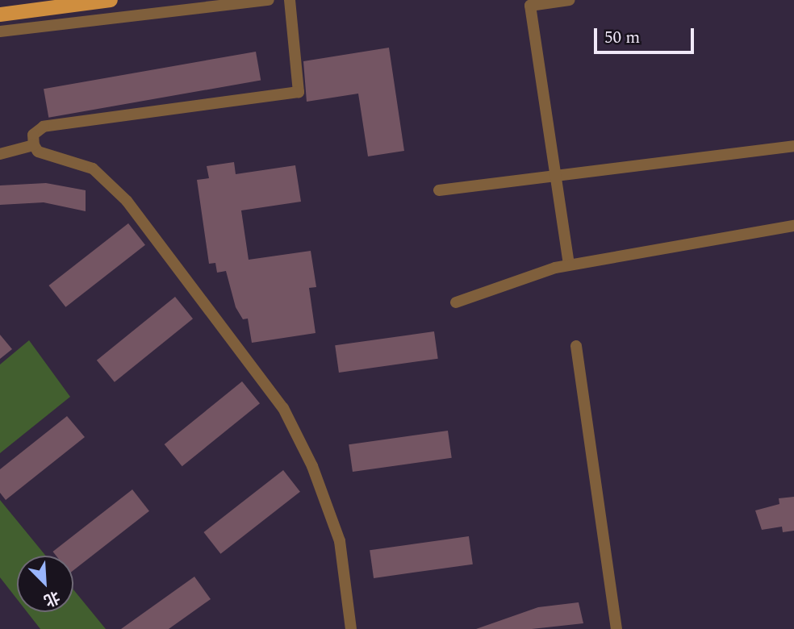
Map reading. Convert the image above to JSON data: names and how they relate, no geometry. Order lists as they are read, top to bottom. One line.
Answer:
{"scale_bar":"50 m","north":"bottom right"}
